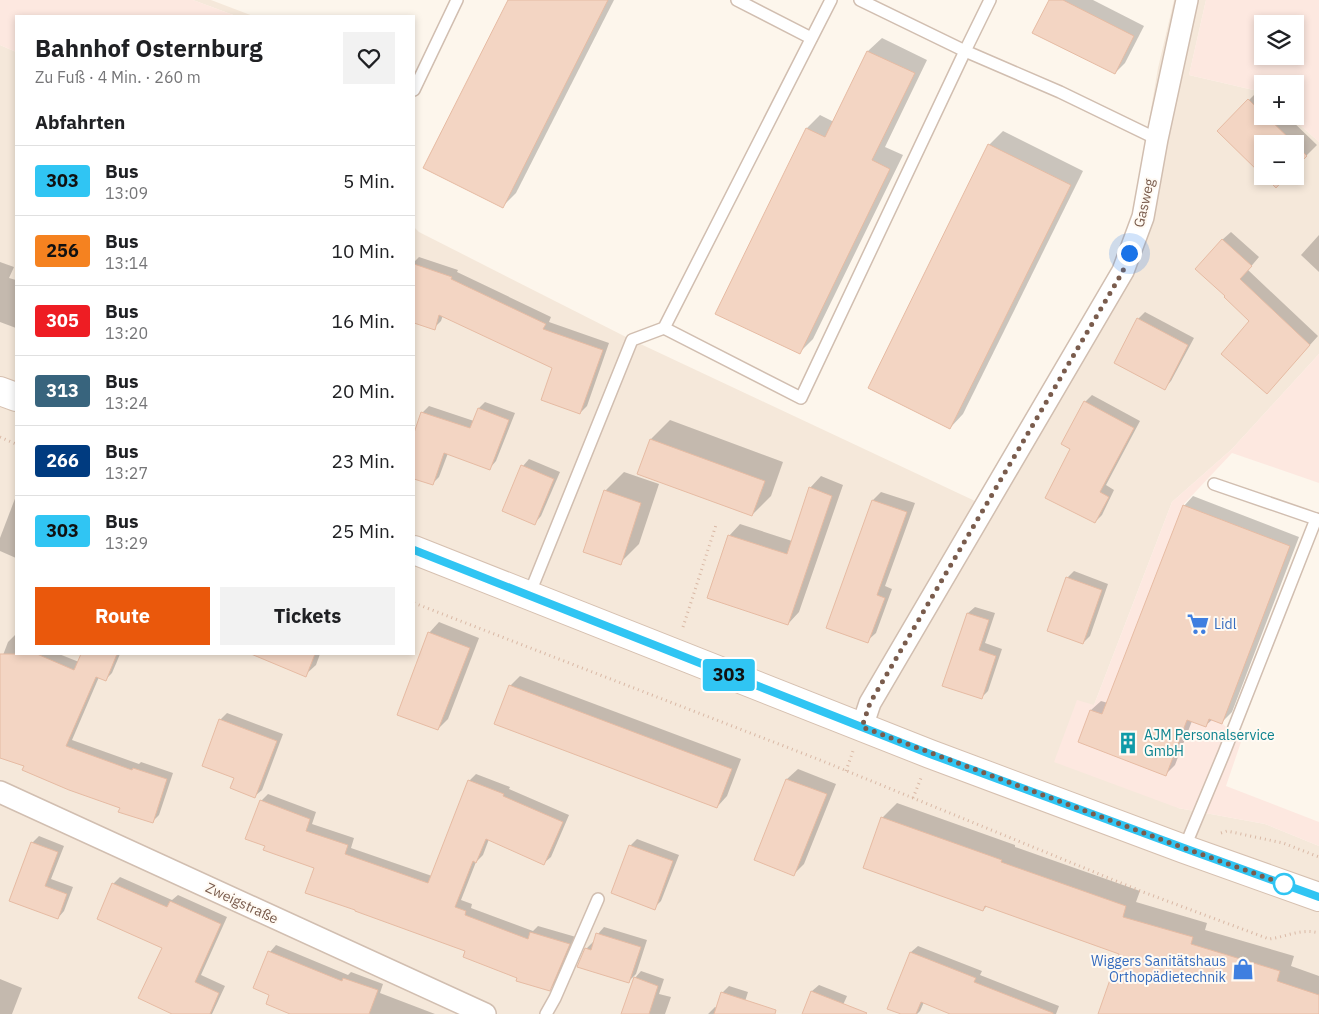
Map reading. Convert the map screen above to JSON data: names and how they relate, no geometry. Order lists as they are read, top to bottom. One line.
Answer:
{"streets":{"street":["Gasweg","Zweigstraße"]},"places":{"supermarket":["Lidl"],"building":["AJM Personalservice GmbH"],"shop":["Wiggers Sanitätshaus Orthopädietechnik"]},"lines":["bus line 303"],"page":{"on_map":"303","map_buttons":["+","−"],"heading":[["Bahnhof Osternburg","Zu Fuß · 4 Min. · 260 m"],"Abfahrten"],"list":[{"mark":"303","name":"Bus","note":"13:09","value":"5 Min."},{"mark":"256","name":"Bus","note":"13:14","value":"10 Min."},{"mark":"305","name":"Bus","note":"13:20","value":"16 Min."},{"mark":"313","name":"Bus","note":"13:24","value":"20 Min."},{"mark":"266","name":"Bus","note":"13:27","value":"23 Min."},{"mark":"303","name":"Bus","note":"13:29","value":"25 Min."}],"buttons":["Route","Tickets"]}}
